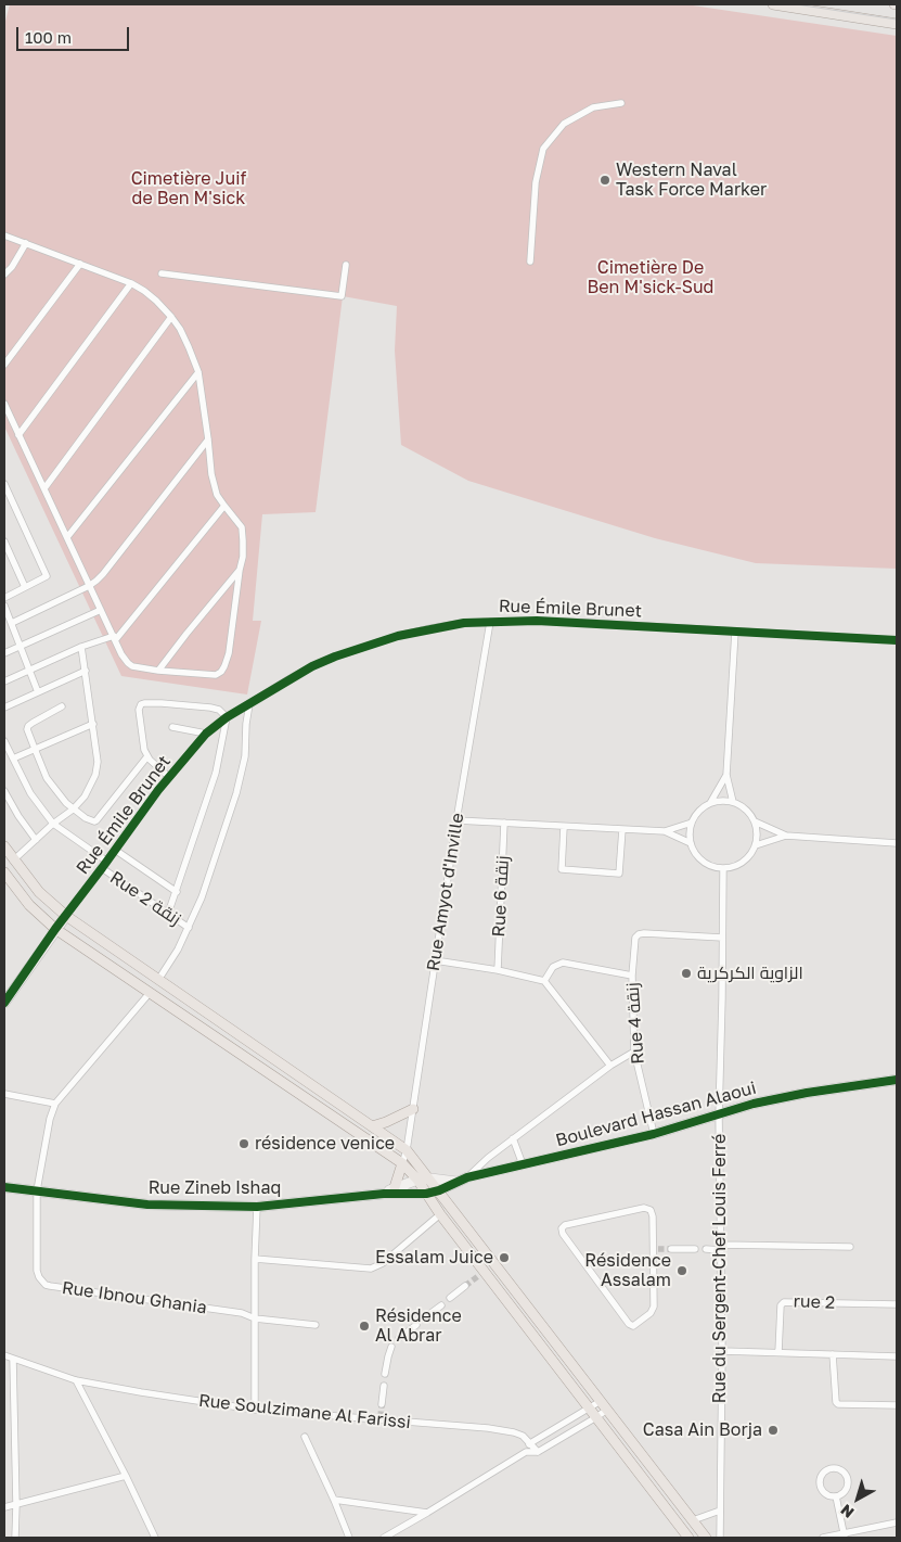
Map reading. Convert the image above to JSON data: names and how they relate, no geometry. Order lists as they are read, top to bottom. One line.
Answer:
{"streets":{"street":["Rue Émile Brunet","Rue Amyot d'Inville","Rue 6 زنقة","Rue 2 زنقة","Rue 4 زنقة","Boulevard Hassan Alaoui","Rue Zineb Ishaq","Rue du Sergent-Chef Louis Ferré","Rue Ibnou Ghania","rue 2","Rue Soulzimane Al Farissi"]},"crossings":[["Rue Émile Brunet","Rue Amyot d'Inville"],["Rue Émile Brunet","Rue 2 زنقة"],["Rue 4 زنقة","Boulevard Hassan Alaoui"],["Rue 4 زنقة","Rue du Sergent-Chef Louis Ferré"],["Boulevard Hassan Alaoui","Rue Zineb Ishaq"],["Boulevard Hassan Alaoui","Rue du Sergent-Chef Louis Ferré"],["Rue Zineb Ishaq","Rue Ibnou Ghania"]],"parks":["Cimetière Juif de Ben M'sick","Cimetière De Ben M'sick-Sud"],"places":["Western Naval Task Force Marker","الزاوية الكركرية","résidence venice","Essalam Juice","Résidence Assalam","Résidence Al Abrar","Casa Ain Borja"],"scale_bar":"100 m","north":"bottom left"}
